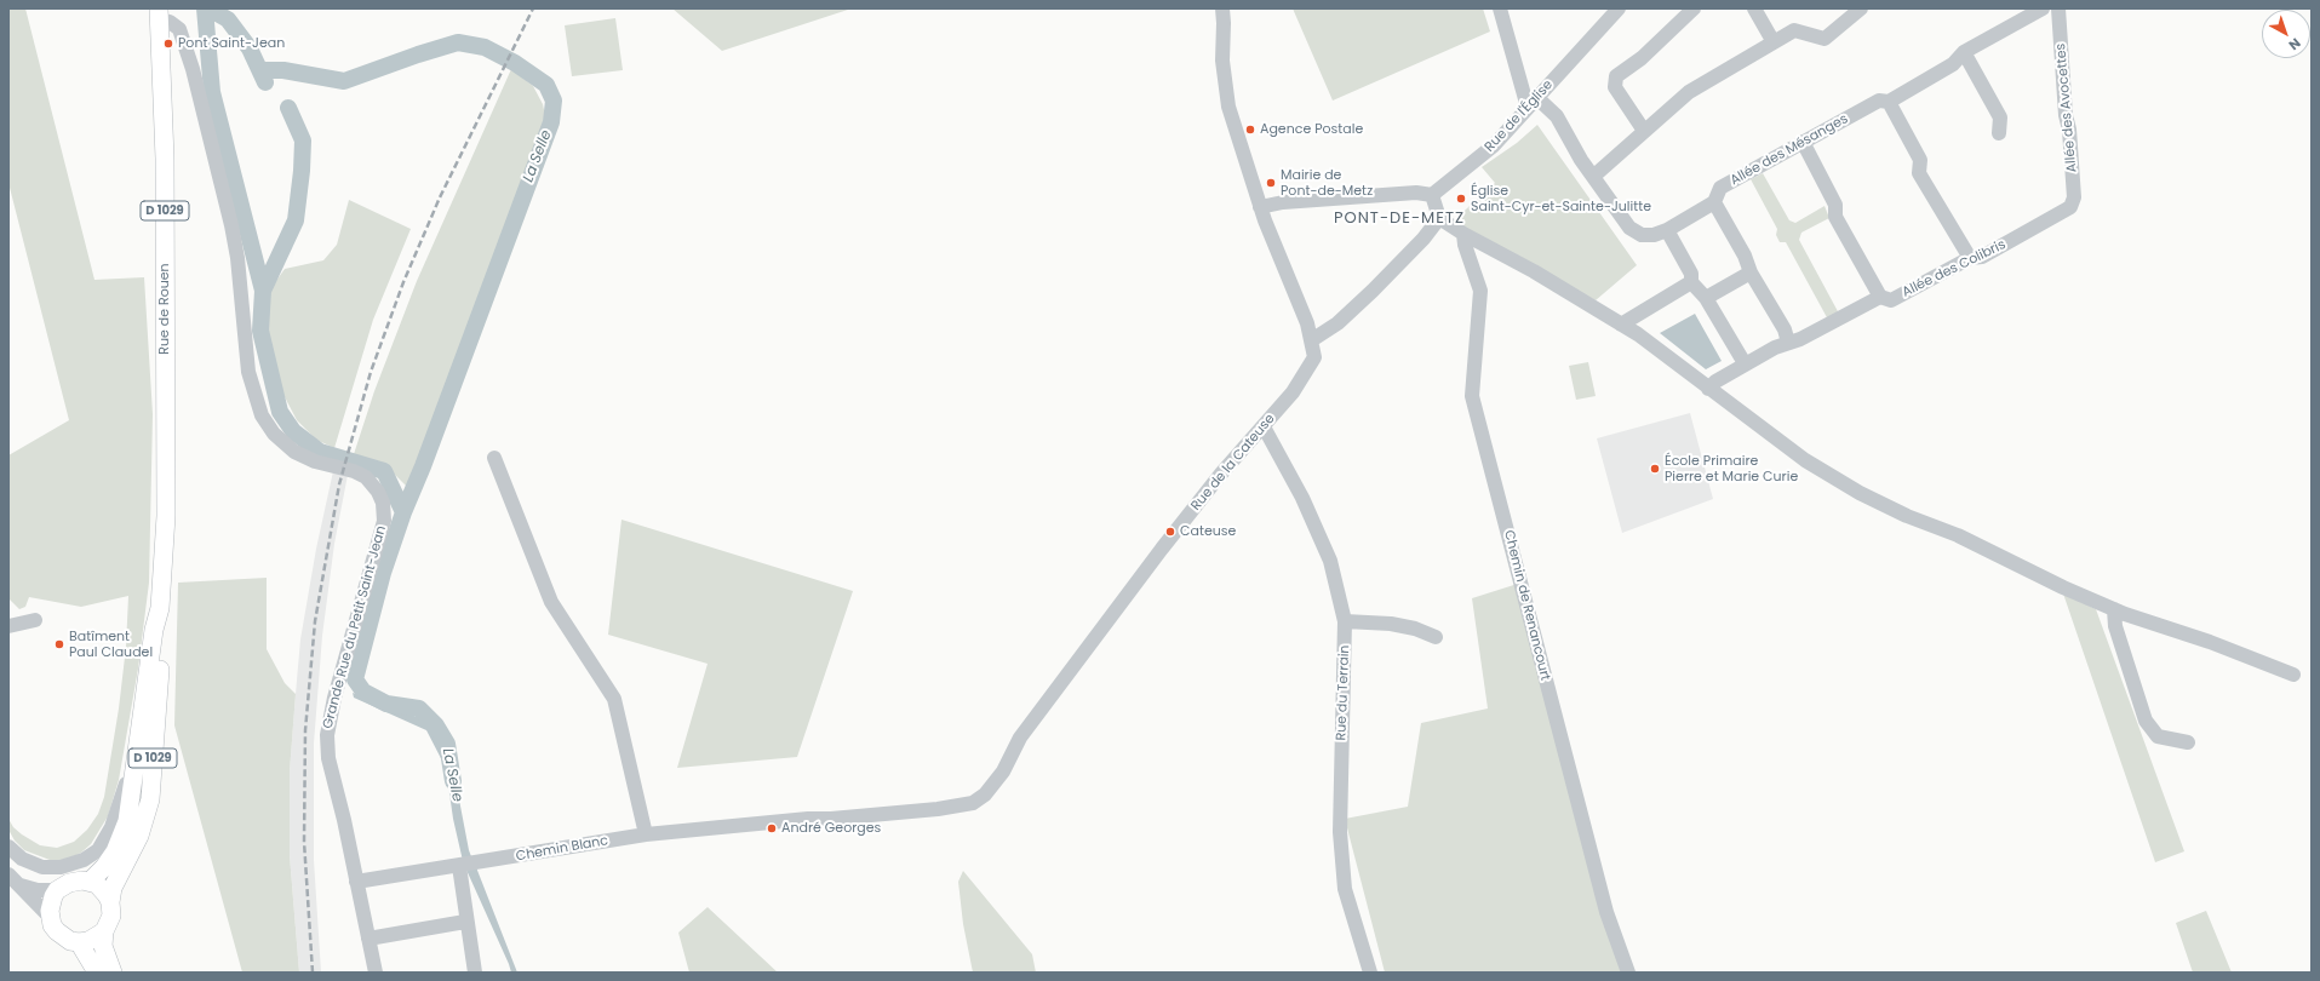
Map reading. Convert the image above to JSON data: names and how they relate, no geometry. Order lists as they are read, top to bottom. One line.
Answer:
{"streets":{"main road":["D 1029","Rue de Rouen"],"street":["Allée des Avocettes","Rue de l'Église","Allée des Mésanges","Allée des Colibris","Rue de la Cateuse","Chemin de Renancourt","Grande Rue du Petit Saint-Jean","Rue du Terrain","Chemin Blanc"]},"crossings":[["Allée des Avocettes","Allée des Colibris"],["Rue de l'Église","Allée des Mésanges"],["Rue de Rouen","Grande Rue du Petit Saint-Jean"],["Rue de la Cateuse","Rue du Terrain"],["Rue de la Cateuse","Chemin Blanc"],["Grande Rue du Petit Saint-Jean","Chemin Blanc"]],"districts":["PONT-DE-METZ"],"water":["La Selle"],"places":["Pont Saint-Jean","Agence Postale","Mairie de Pont-de-Metz","Église Saint-Cyr-et-Sainte-Julitte","École Primaire Pierre et Marie Curie","Cateuse","Batîment Paul Claudel","André Georges"],"north":"bottom right"}
